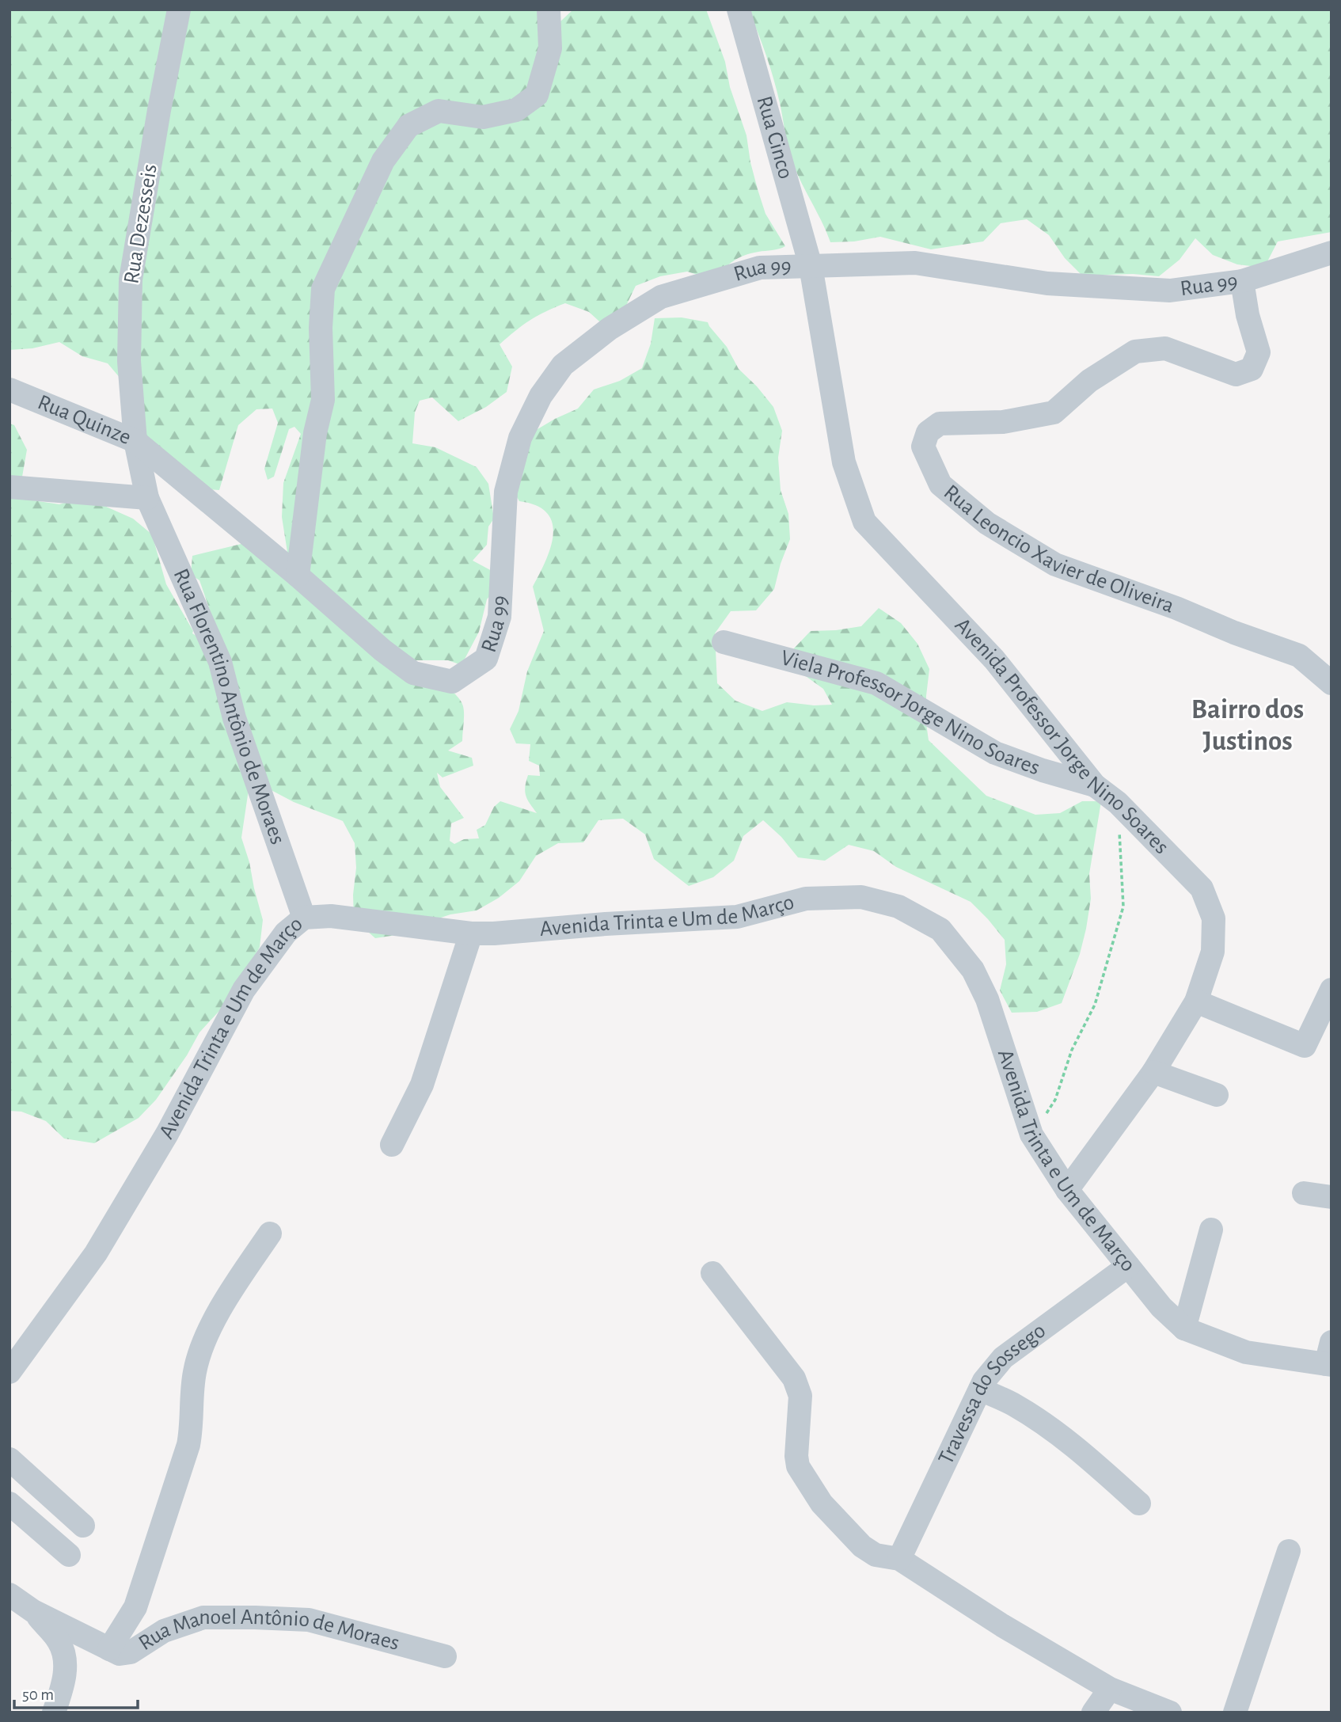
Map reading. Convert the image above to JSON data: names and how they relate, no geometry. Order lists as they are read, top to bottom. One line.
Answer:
{"streets":{"street":["Rua Cinco","Rua Dezesseis","Rua 99","Rua Quinze","Rua Leoncio Xavier de Oliveira","Rua Florentino Antônio de Moraes","Viela Professor Jorge Nino Soares","Avenida Professor Jorge Nino Soares","Avenida Trinta e Um de Março","Travessa do Sossego","Rua Manoel Antônio de Moraes"]},"crossings":[["Rua Cinco","Rua 99"],["Rua Cinco","Avenida Professor Jorge Nino Soares"],["Rua Dezesseis","Rua Quinze"],["Rua 99","Rua Leoncio Xavier de Oliveira"],["Rua 99","Avenida Professor Jorge Nino Soares"],["Rua Quinze","Rua Florentino Antônio de Moraes"],["Rua Florentino Antônio de Moraes","Avenida Trinta e Um de Março"],["Viela Professor Jorge Nino Soares","Avenida Professor Jorge Nino Soares"],["Avenida Professor Jorge Nino Soares","Avenida Trinta e Um de Março"],["Avenida Trinta e Um de Março","Travessa do Sossego"]],"districts":["Bairro dos Justinos"],"scale_bar":"50 m"}
